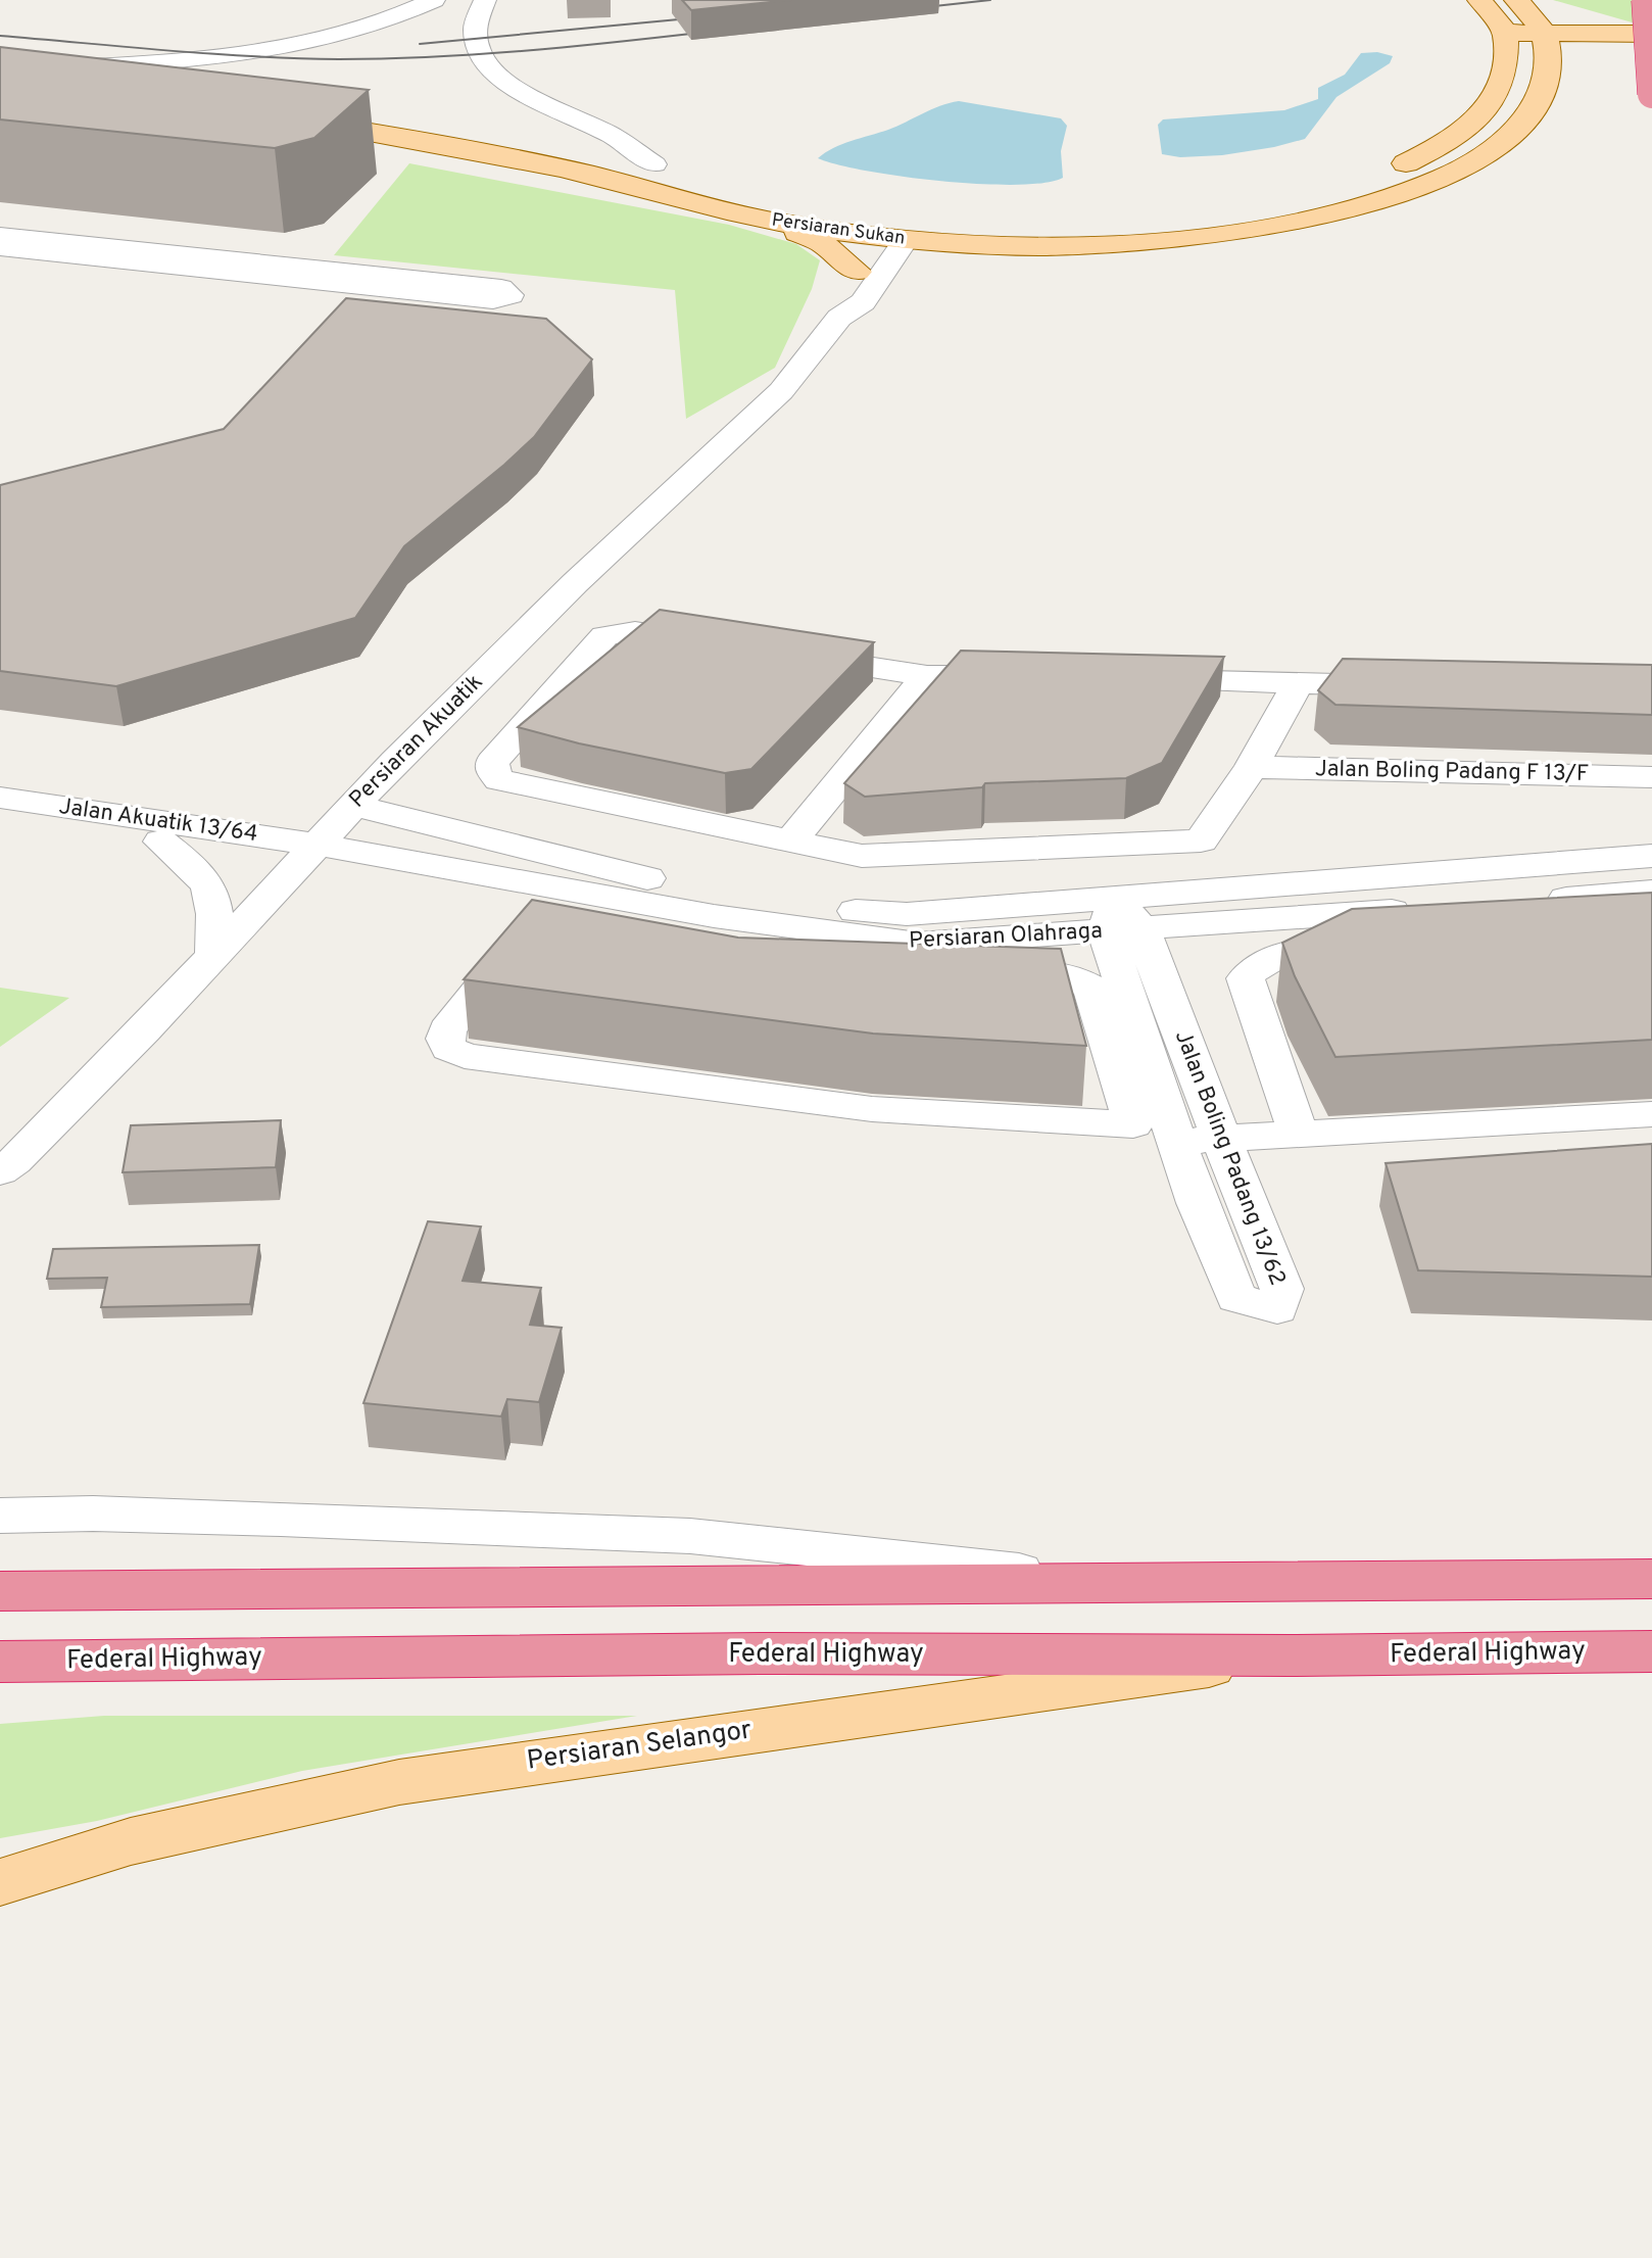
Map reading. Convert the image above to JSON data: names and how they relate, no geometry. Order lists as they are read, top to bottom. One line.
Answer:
{"streets":{"highway":["Federal Highway"],"main road":["Persiaran Sukan","Persiaran Selangor"],"street":["Persiaran Akuatik","Jalan Boling Padang F 13/F","Jalan Akuatik 13/64","Persiaran Olahraga","Jalan Boling Padang 13/62"]},"crossings":[["Persiaran Sukan","Persiaran Akuatik"],["Persiaran Akuatik","Jalan Akuatik 13/64"],["Persiaran Akuatik","Persiaran Olahraga"],["Jalan Akuatik 13/64","Persiaran Olahraga"],["Persiaran Olahraga","Jalan Boling Padang 13/62"],["Federal Highway","Persiaran Selangor"]]}
